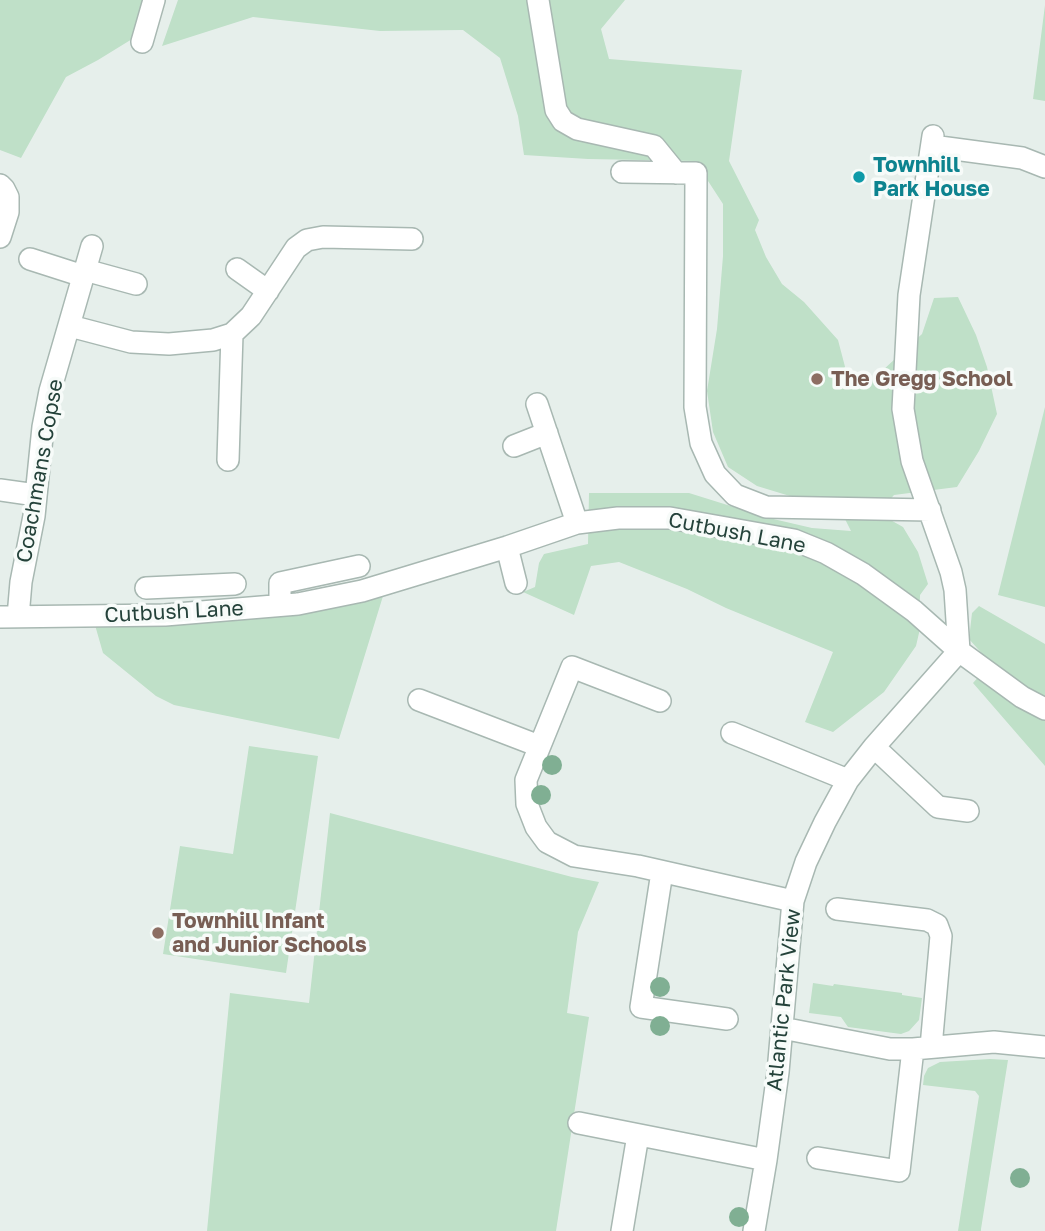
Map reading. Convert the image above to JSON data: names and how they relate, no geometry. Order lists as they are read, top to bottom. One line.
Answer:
{"streets":{"street":["Coachmans Copse","Cutbush Lane","Atlantic Park View"]},"crossings":[["Coachmans Copse","Cutbush Lane"],["Cutbush Lane","Atlantic Park View"]],"places":["Townhill Park House","The Gregg School","Townhill Infant and Junior Schools"]}
